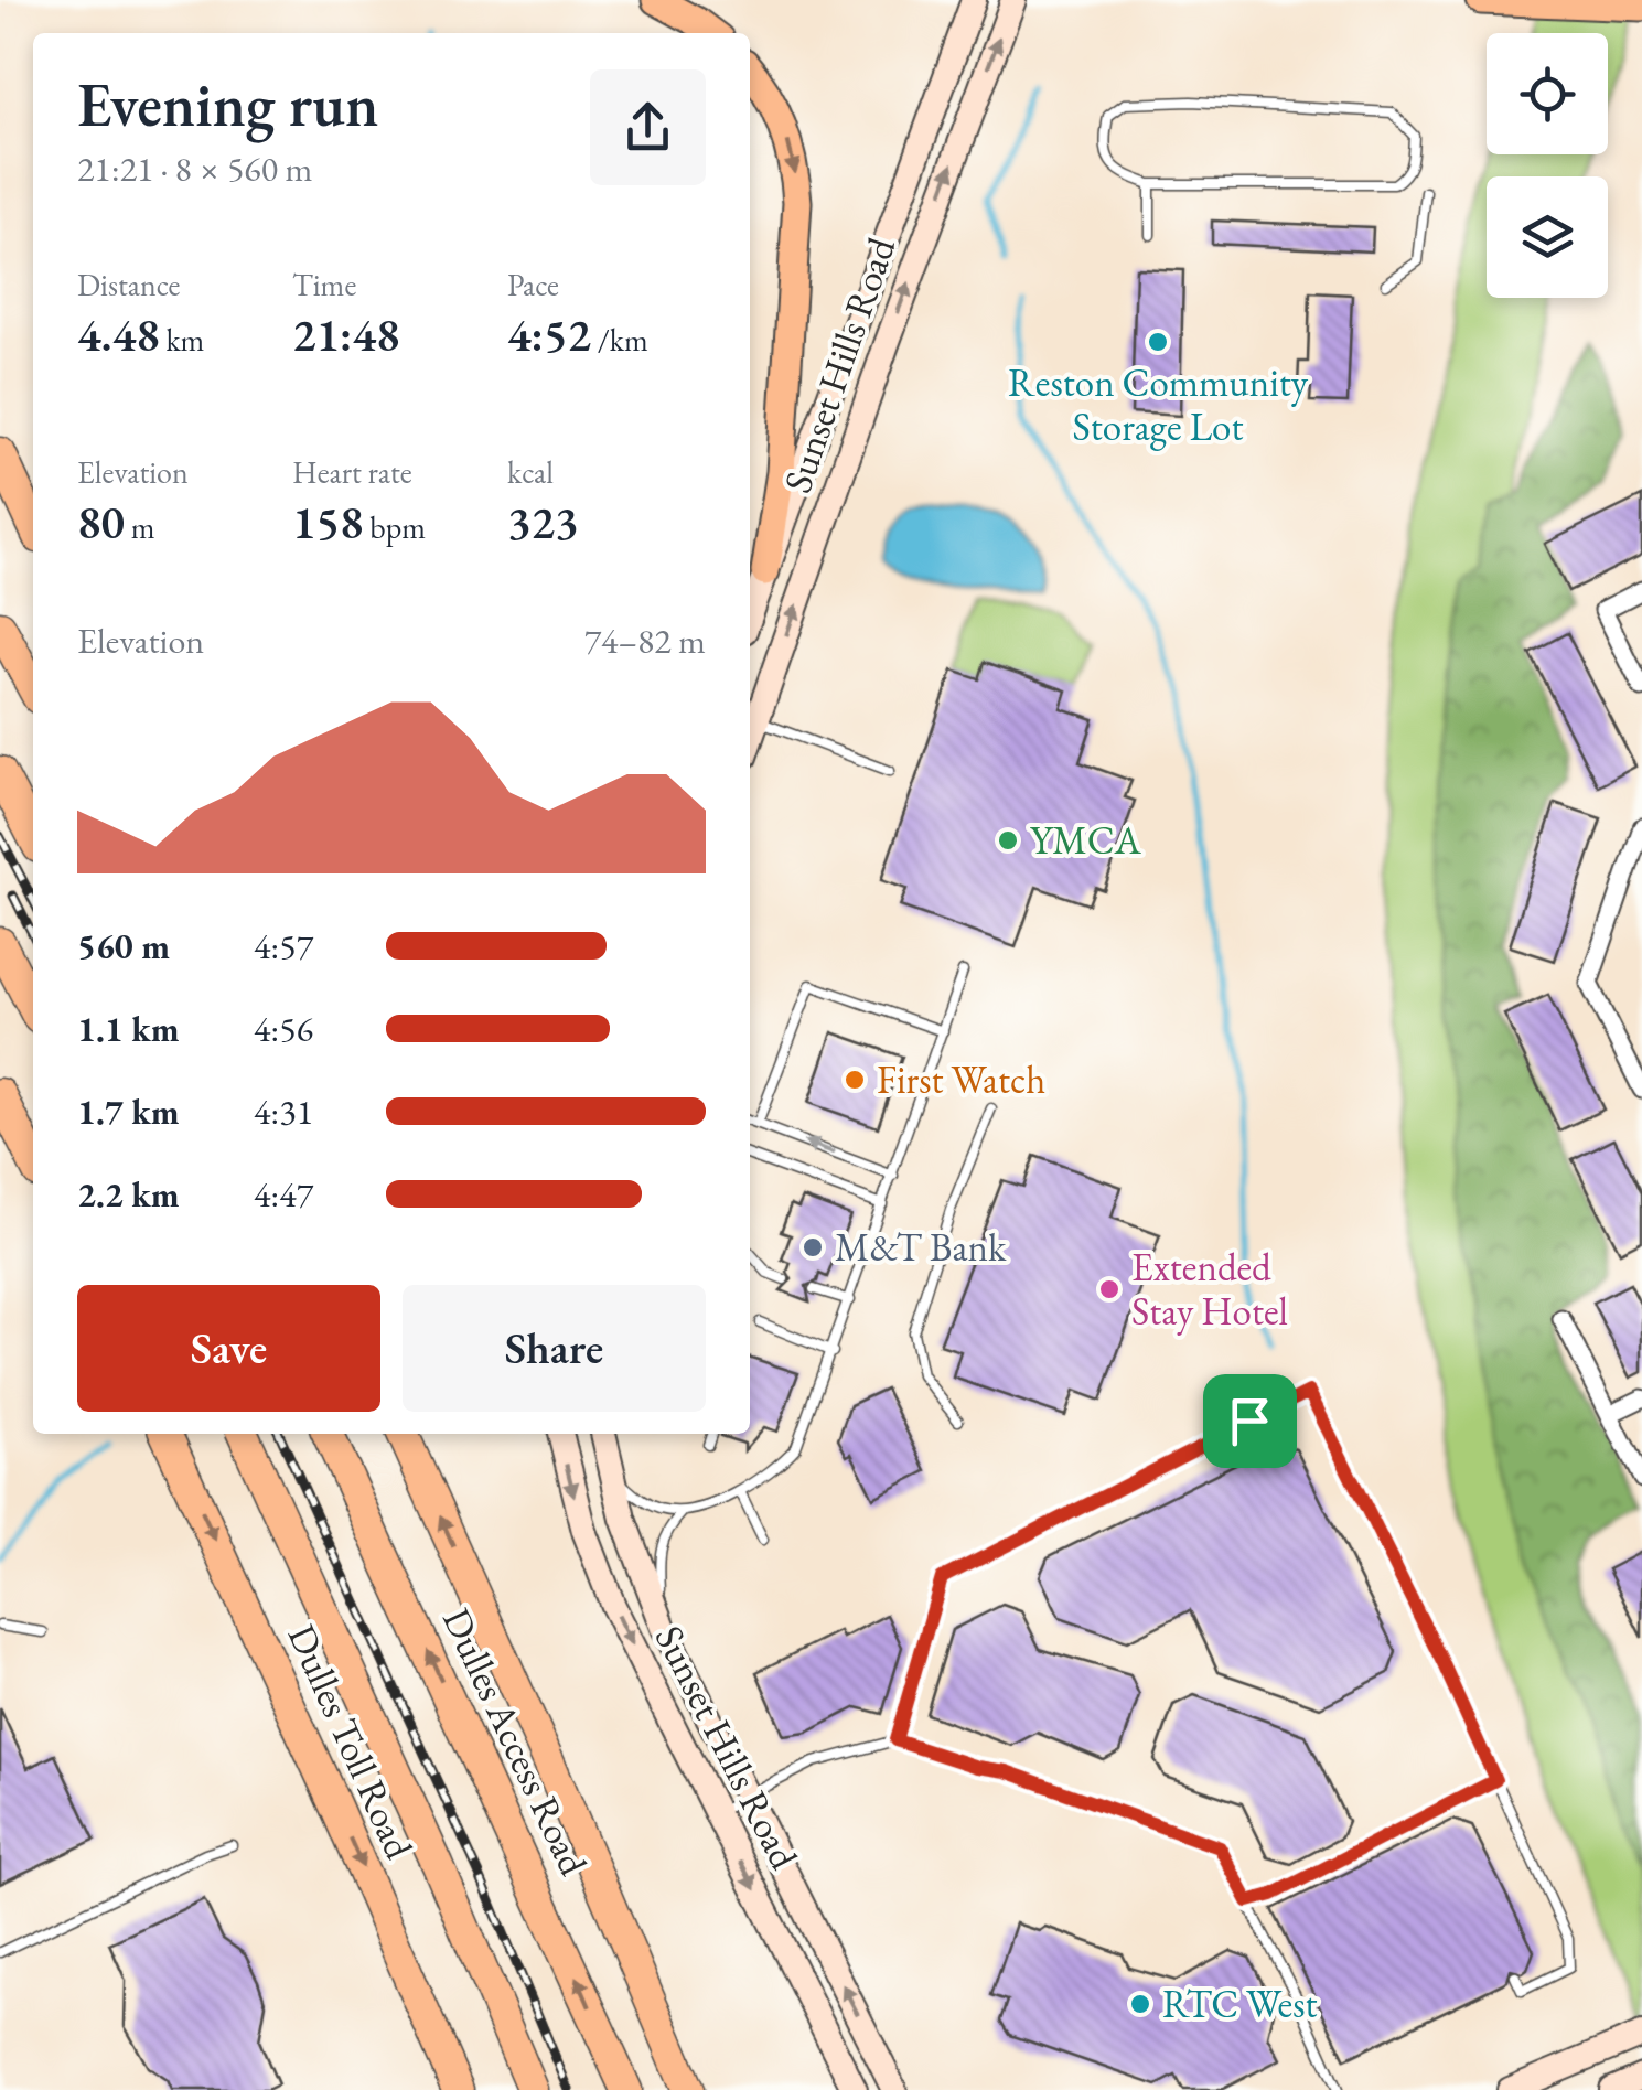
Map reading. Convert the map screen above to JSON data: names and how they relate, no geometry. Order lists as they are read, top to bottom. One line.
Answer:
{"streets":{"highway":["Dulles Toll Road","Dulles Access Road"],"main road":["Sunset Hills Road"]},"places":["Reston Community Storage Lot","YMCA","First Watch","M&T Bank","Extended Stay Hotel","RTC West"],"page":{"heading":["Evening run","21:21 · 8 × 560 m"],"stats":[["Distance","4.48 km"],["Time","21:48"],["Pace","4:52 /km"],["Elevation","80 m"],["Heart rate","158 bpm"],["kcal","323"]],"chart":["Elevation","74–82 m"],"list":[{"name":"560 m","note":"4:57"},{"name":"1.1 km","note":"4:56"},{"name":"1.7 km","note":"4:31"},{"name":"2.2 km","note":"4:47"}],"buttons":["Save","Share"]}}
